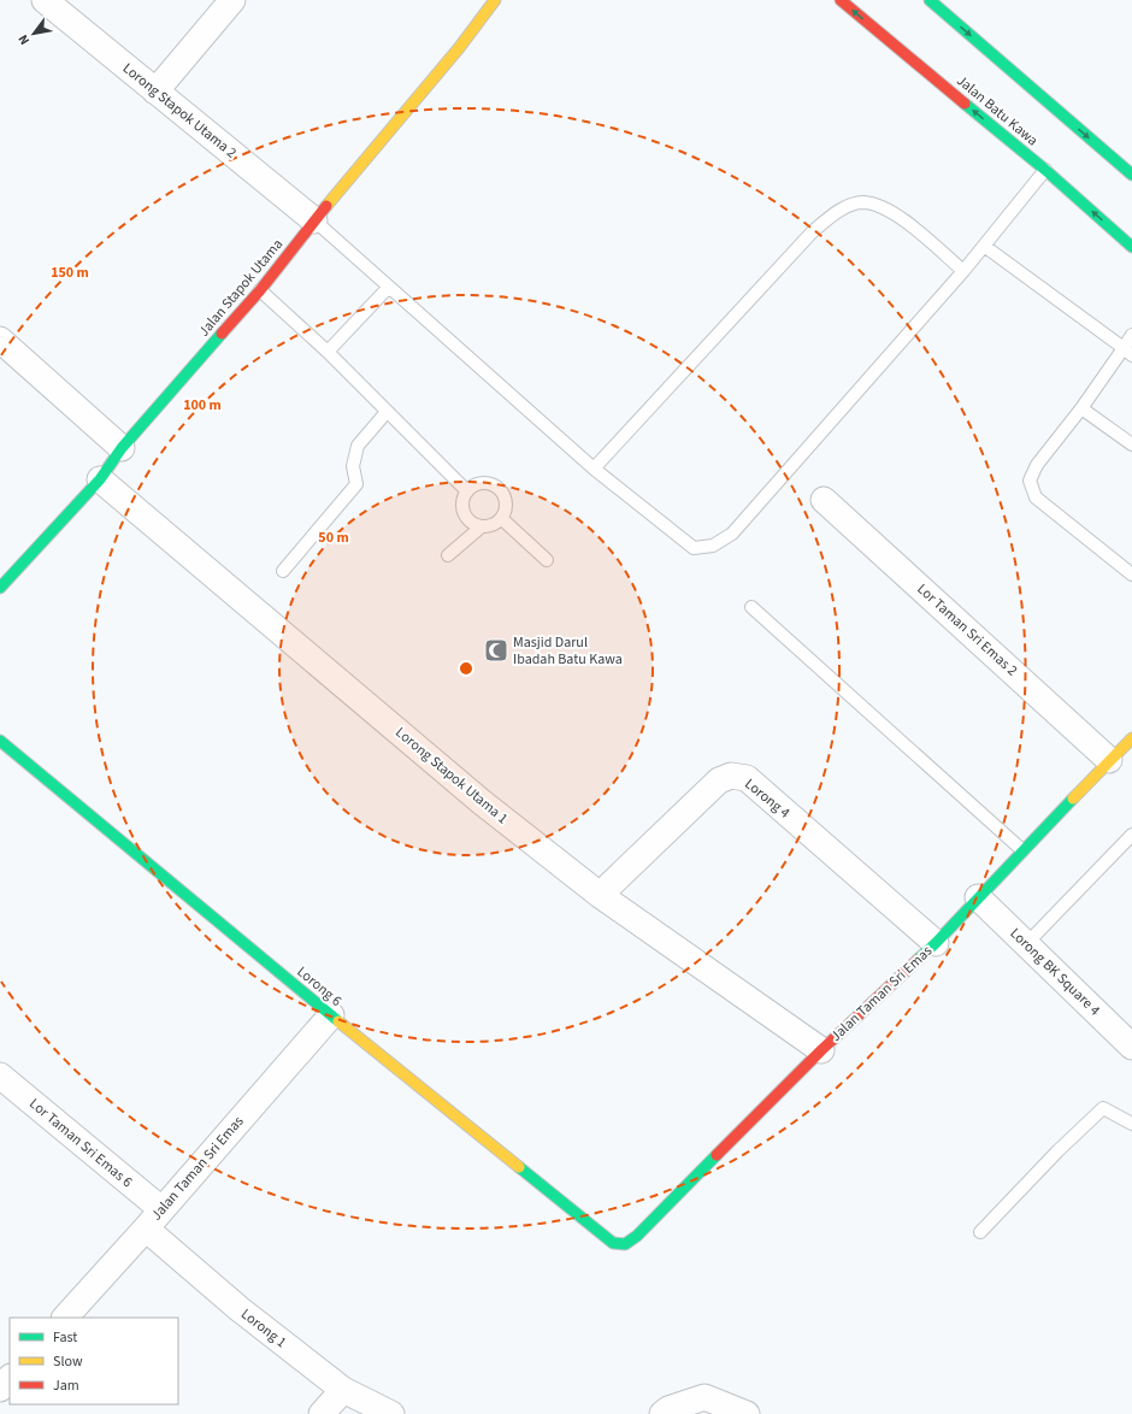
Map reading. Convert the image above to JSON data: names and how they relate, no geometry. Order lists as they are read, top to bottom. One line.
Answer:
{"streets":{"main road":["Jalan Batu Kawa","Jalan Stapok Utama","Lorong 6","Jalan Taman Sri Emas"],"street":["Lorong Stapok Utama 2","Lor Taman Sri Emas 2","Lorong Stapok Utama 1","Lorong 4","Lorong BK Square 4","Lor Taman Sri Emas 6","Lorong 1"]},"crossings":[["Lorong Stapok Utama 2","Jalan Stapok Utama"],["Jalan Stapok Utama","Lorong Stapok Utama 1"],["Lor Taman Sri Emas 2","Jalan Taman Sri Emas"],["Lorong Stapok Utama 1","Lorong 4"],["Lorong Stapok Utama 1","Jalan Taman Sri Emas"],["Lorong 4","Jalan Taman Sri Emas"],["Lorong BK Square 4","Jalan Taman Sri Emas"],["Lorong 6","Jalan Taman Sri Emas"],["Jalan Taman Sri Emas","Lor Taman Sri Emas 6"],["Jalan Taman Sri Emas","Lorong 1"],["Lor Taman Sri Emas 6","Lorong 1"]],"places":{"mosque":["Masjid Darul Ibadah Batu Kawa"]},"legend":["Fast","Slow","Jam"],"north":"bottom left","rings":["150 m","100 m","50 m"]}
